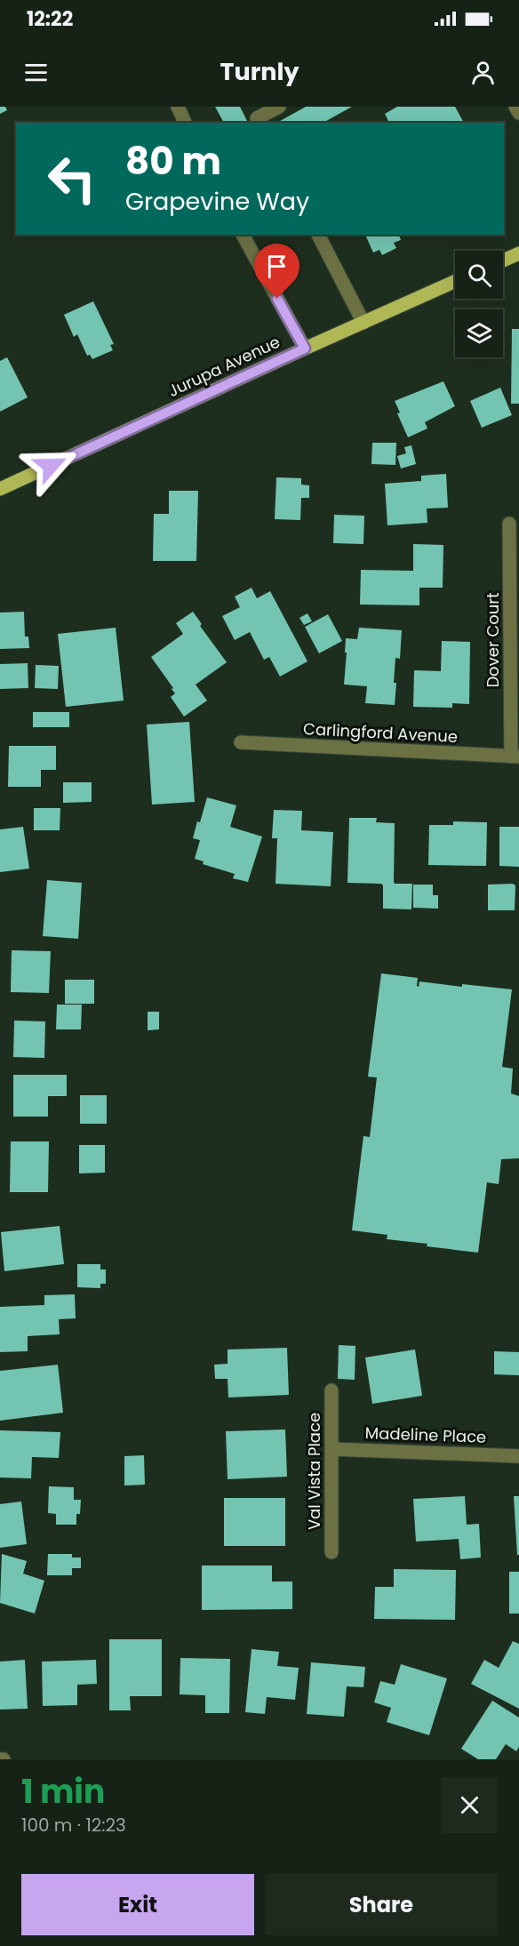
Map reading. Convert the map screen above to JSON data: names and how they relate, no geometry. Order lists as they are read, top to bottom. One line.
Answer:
{"streets":{"main road":["Jurupa Avenue"],"street":["Dover Court","Carlingford Avenue","Madeline Place","Val Vista Place"]},"crossings":[["Dover Court","Carlingford Avenue"],["Madeline Place","Val Vista Place"]],"page":{"status":"12:22","header":"Turnly","turn":["80 m","Grapevine Way"],"heading":["1 min","100 m · 12:23"],"buttons":["Exit","Share"]}}
